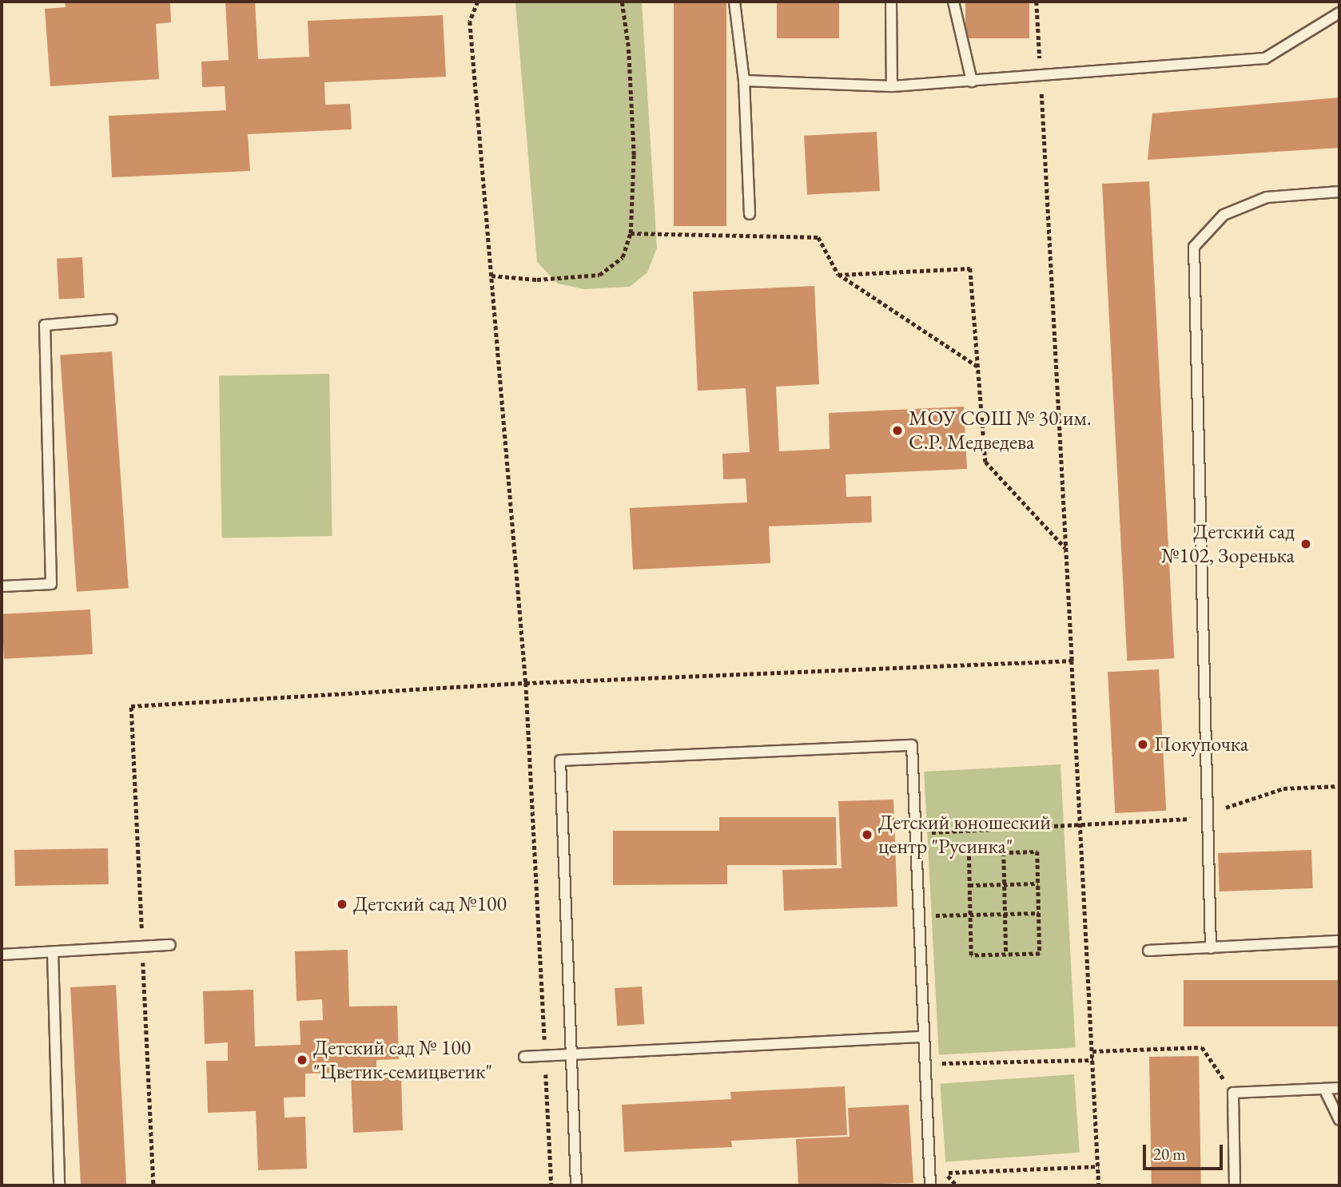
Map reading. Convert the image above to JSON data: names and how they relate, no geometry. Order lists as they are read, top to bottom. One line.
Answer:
{"places":["МОУ СОШ № 30 им. С.Р. Медведева","Детский сад №102, Зоренька","Покупочка","Детский юношеский центр \"Русинка\"","Детский сад №100","Детский сад № 100 \"Цветик-семицветик\""],"scale_bar":"20 m"}
